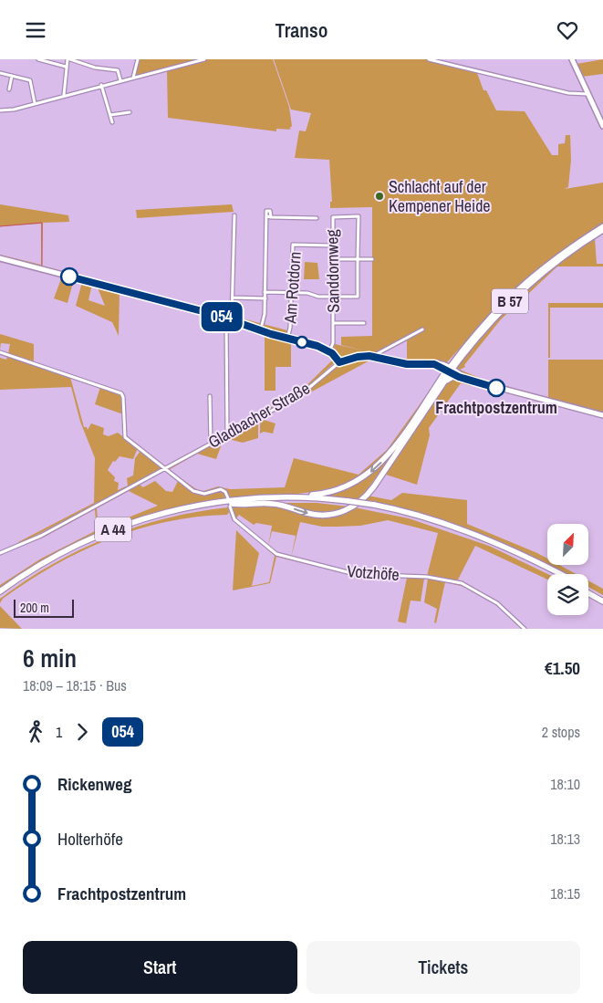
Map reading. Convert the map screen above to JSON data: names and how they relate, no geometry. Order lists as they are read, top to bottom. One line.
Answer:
{"streets":{"highway":["A 44"],"main road":["B 57","Gladbacher Straße"],"street":["Sanddornweg","Am Rotdorn","Votzhöfe"]},"crossings":[["Sanddornweg","Am Rotdorn"],["A 44","Votzhöfe"]],"places":["Schlacht auf der Kempener Heide","Frachtpostzentrum"],"lines":["bus line 054"],"scale_bar":"200 m","north":"top right","page":{"header":"Transo","on_map":"054","scale":"200 m","heading":["6 min","18:09 – 18:15 · Bus","€1.50"],"legs":["1","054","2 stops"],"list":[{"name":"Rickenweg","value":"18:10"},{"name":"Holterhöfe","value":"18:13"},{"name":"Frachtpostzentrum","value":"18:15"}],"buttons":["Start","Tickets"]}}
